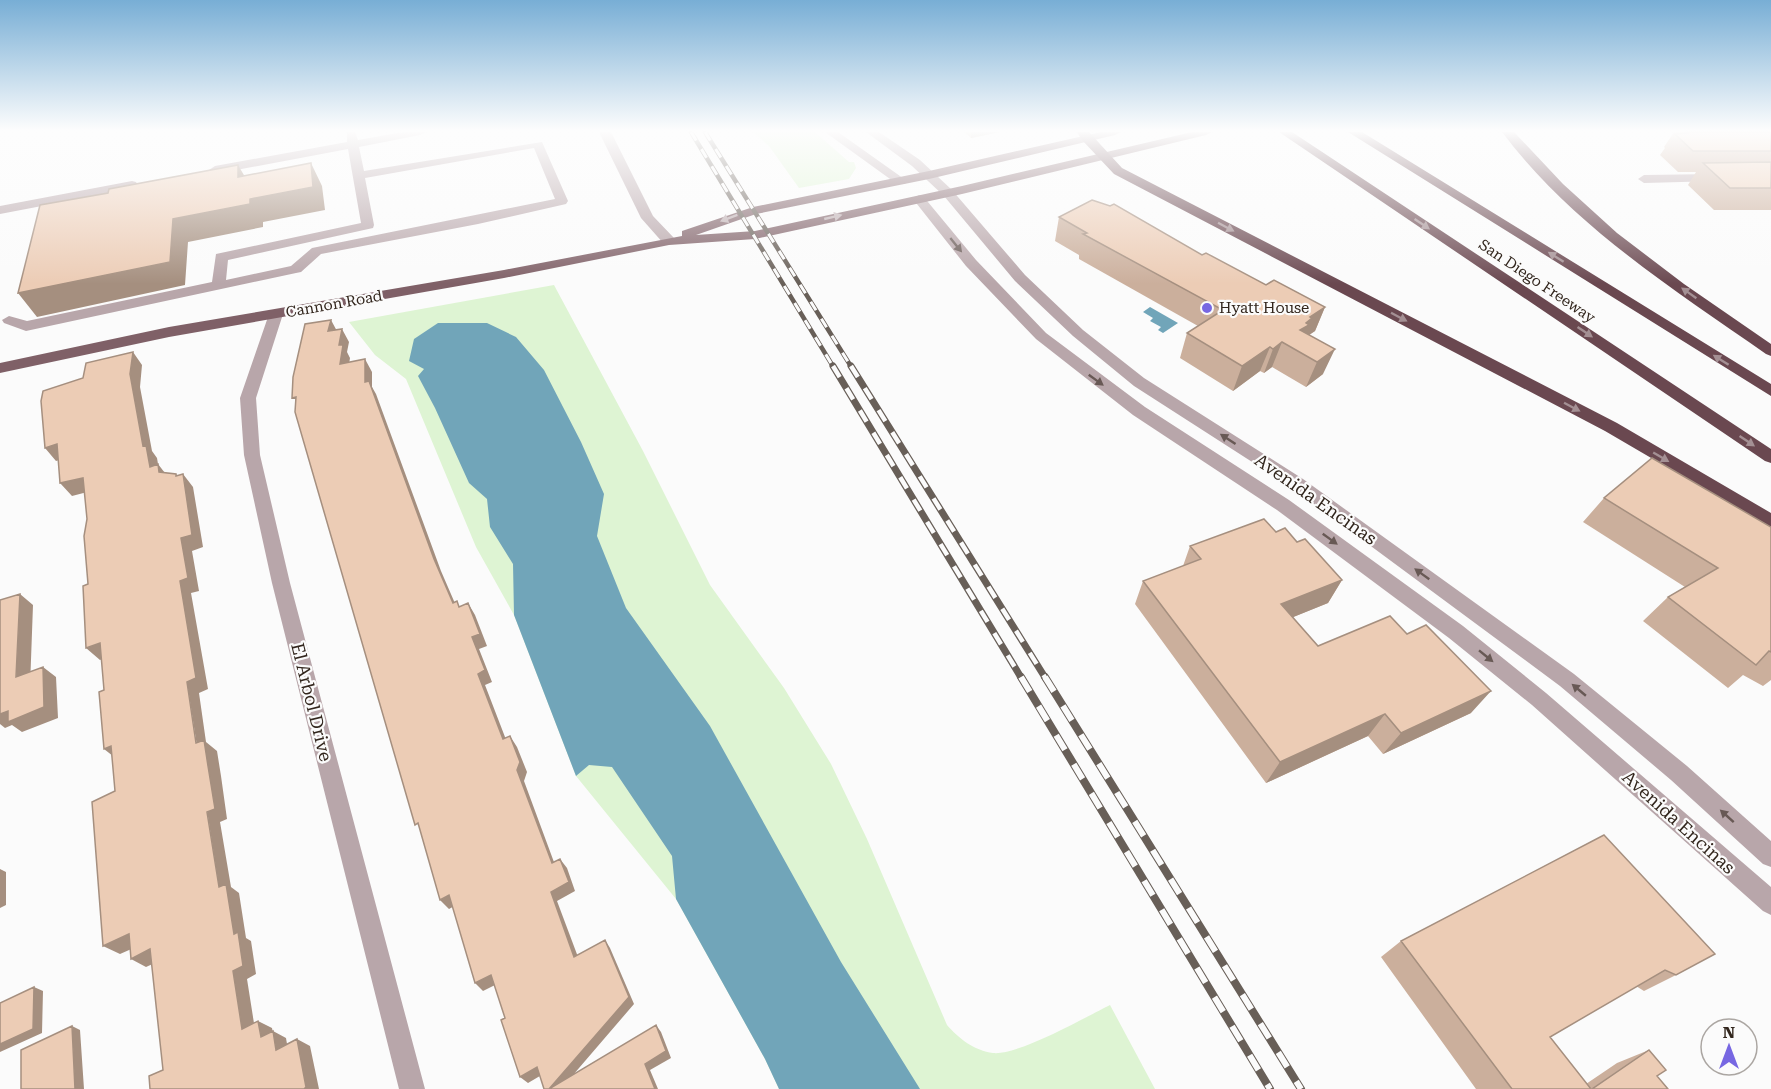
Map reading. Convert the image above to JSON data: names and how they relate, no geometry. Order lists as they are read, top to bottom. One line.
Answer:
{"streets":{"highway":["San Diego Freeway"],"main road":["Cannon Road"],"street":["Avenida Encinas","El Arbol Drive"]},"crossings":[["Cannon Road","Avenida Encinas"],["Cannon Road","El Arbol Drive"]],"places":["Hyatt House"],"north":"top"}
